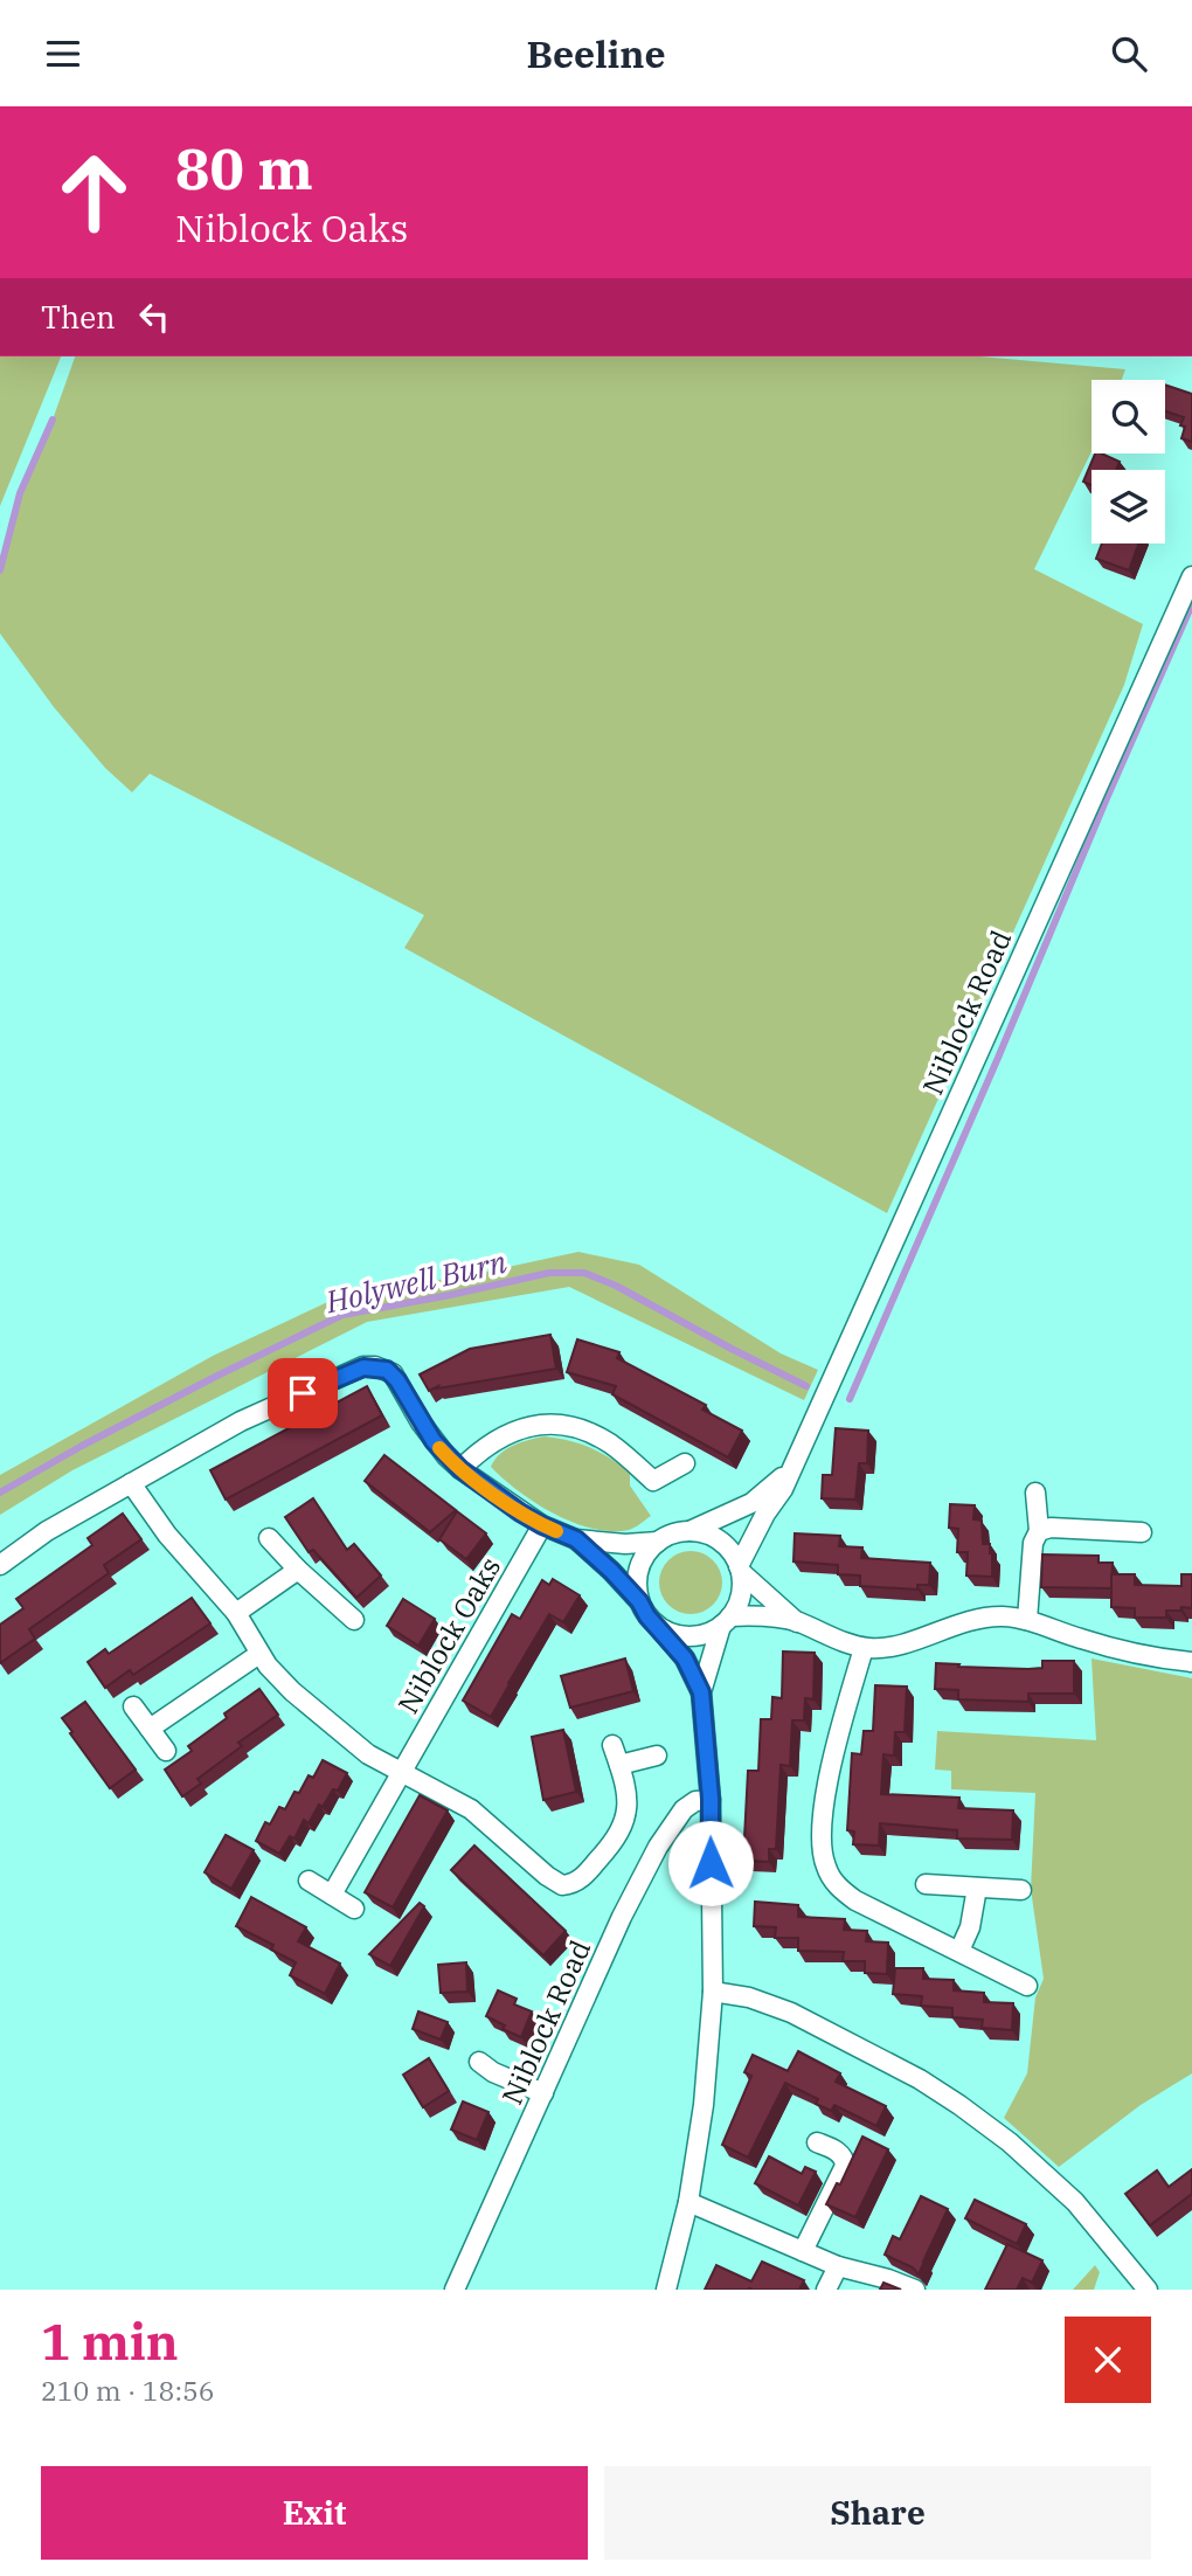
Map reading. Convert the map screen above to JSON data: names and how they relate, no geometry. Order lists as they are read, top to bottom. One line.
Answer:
{"streets":{"street":["Niblock Road","Niblock Oaks"]},"water":["Holywell Burn"],"page":{"header":"Beeline","turn":["80 m","Niblock Oaks"],"then":"Then","heading":["1 min","210 m · 18:56"],"buttons":["Exit","Share"]}}
